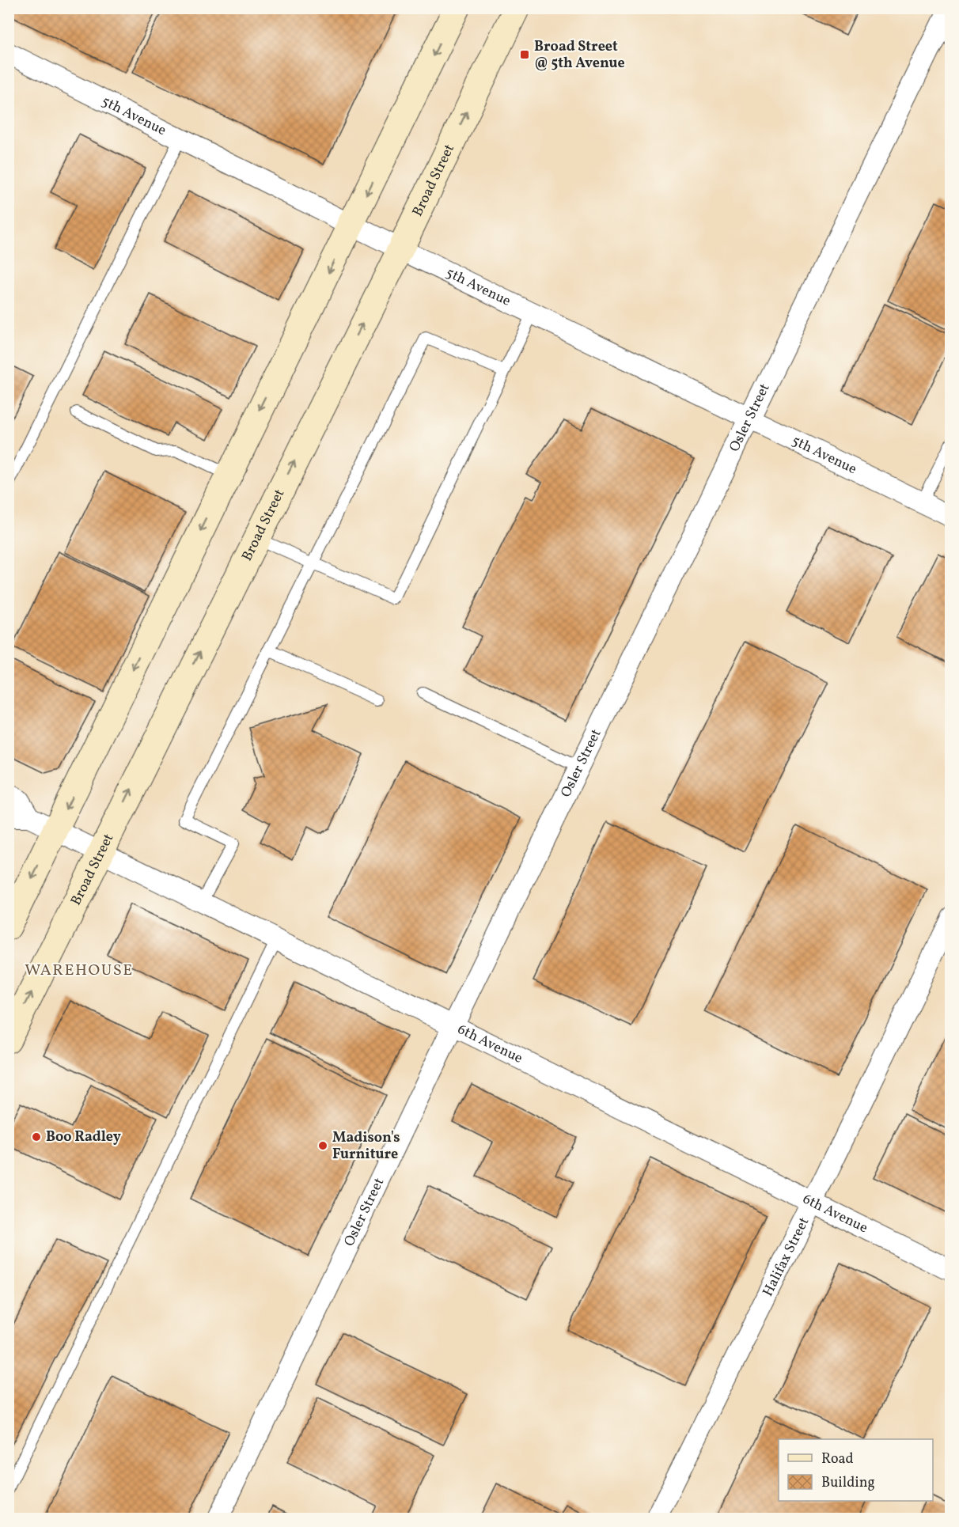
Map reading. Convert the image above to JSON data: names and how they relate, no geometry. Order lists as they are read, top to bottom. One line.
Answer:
{"streets":{"main road":["Broad Street"],"street":["5th Avenue","Osler Street","6th Avenue","Halifax Street"]},"crossings":[["5th Avenue","Broad Street"],["5th Avenue","Osler Street"],["Broad Street","6th Avenue"],["Osler Street","6th Avenue"],["6th Avenue","Halifax Street"]],"districts":["WAREHOUSE"],"places":{"transit":["Broad Street @ 5th Avenue"],"other":["Boo Radley","Madison's Furniture"]},"legend":["Road","Building"]}
